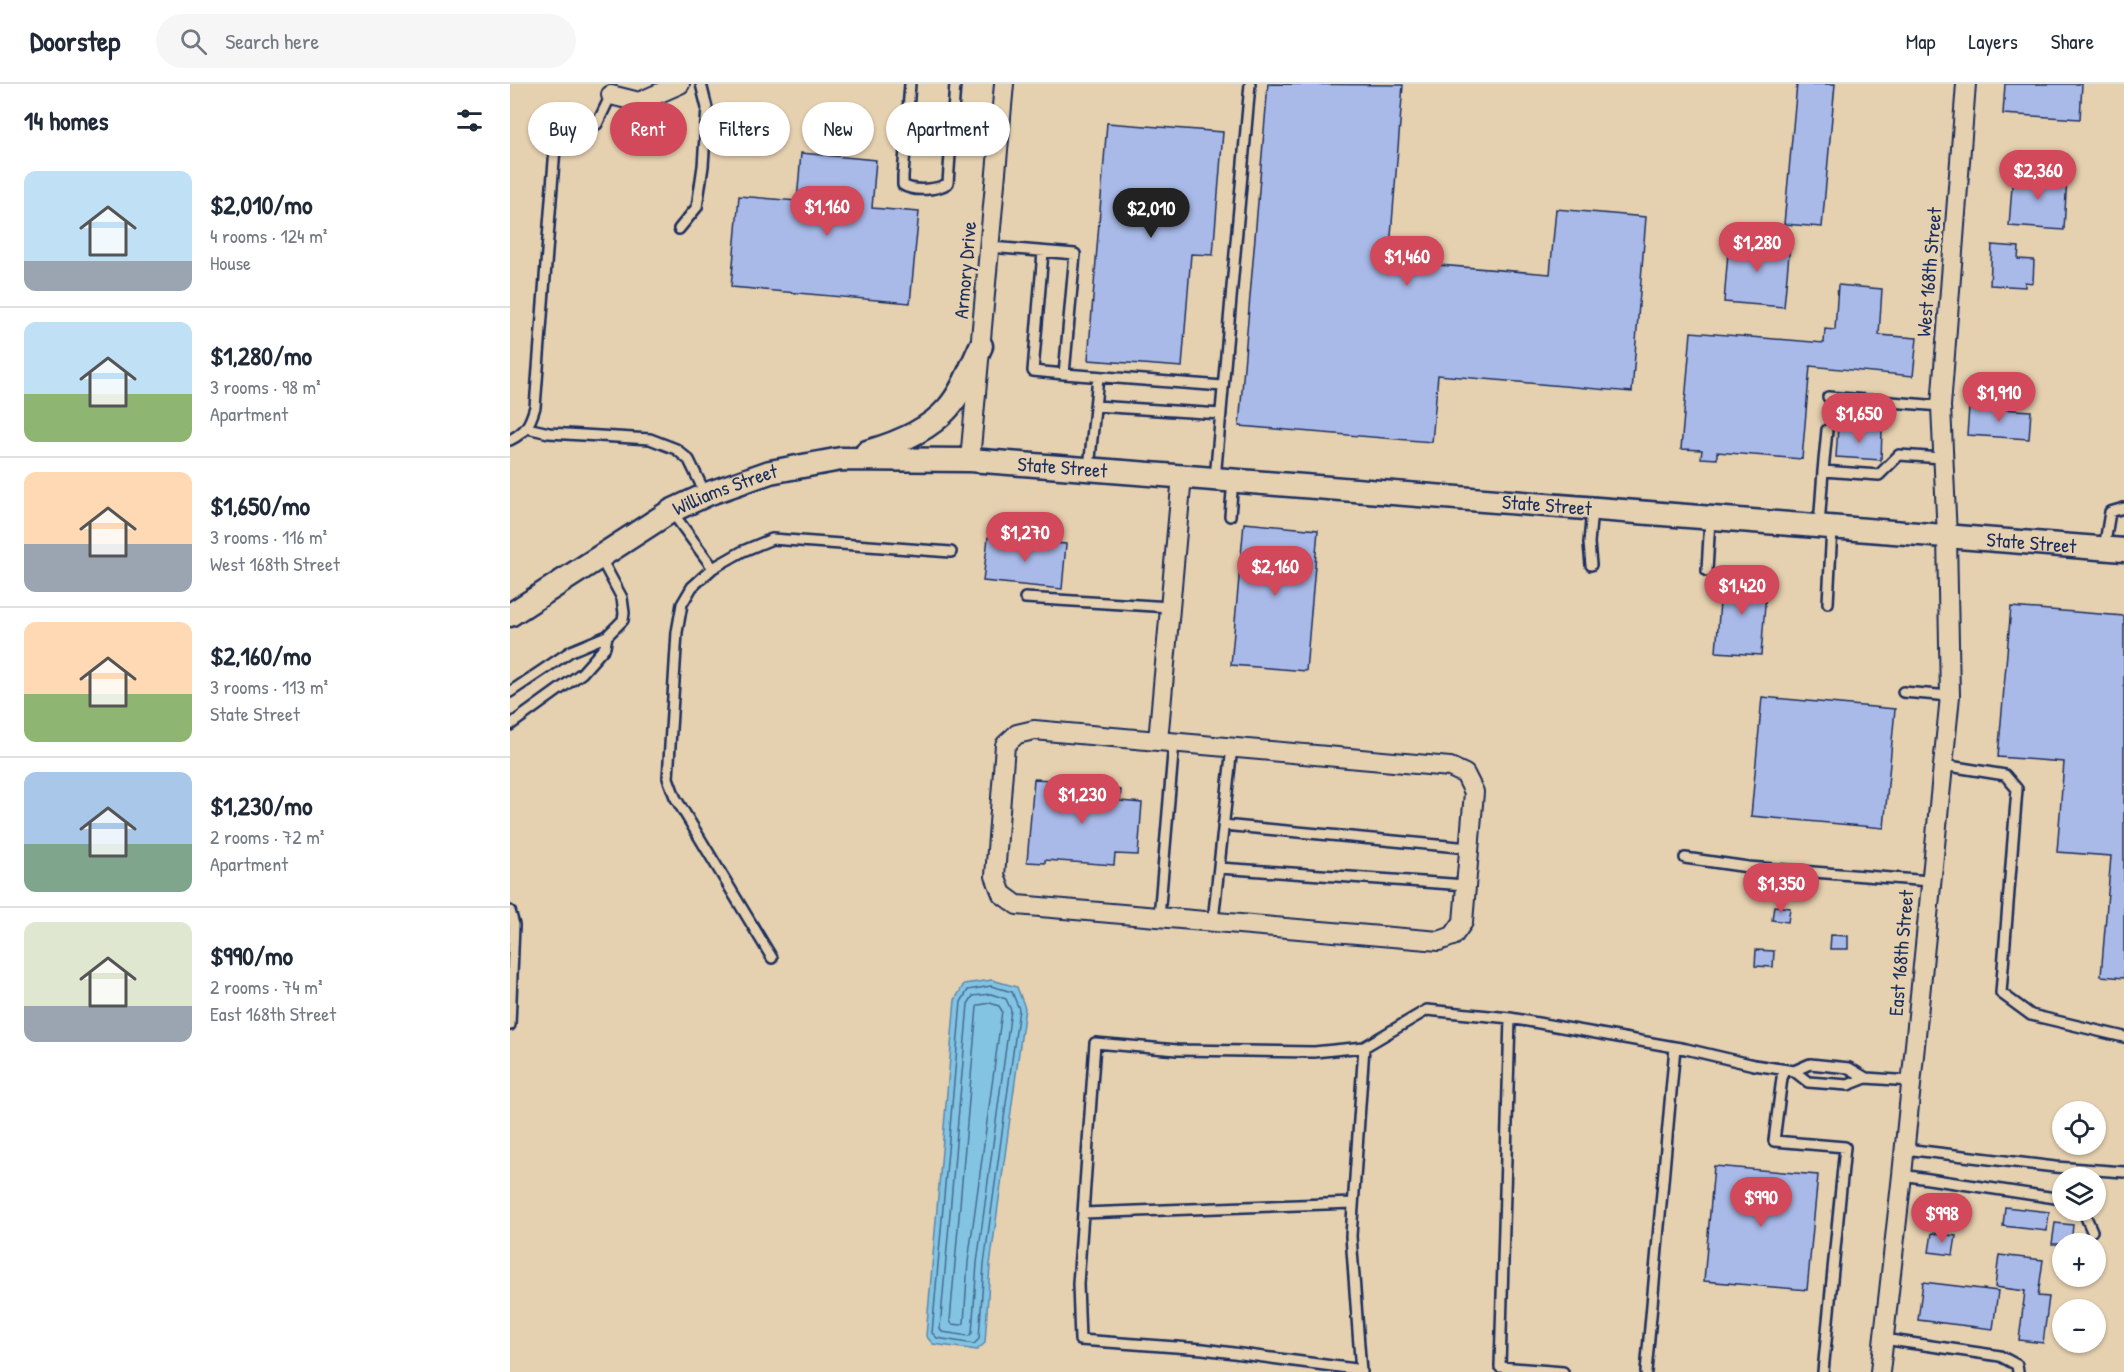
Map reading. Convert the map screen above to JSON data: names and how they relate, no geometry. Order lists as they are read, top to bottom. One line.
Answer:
{"streets":{"street":["Armory Drive","West 168th Street","State Street","Williams Street","East 168th Street"]},"crossings":[["Armory Drive","State Street"],["Armory Drive","Williams Street"],["West 168th Street","State Street"],["West 168th Street","East 168th Street"],["State Street","Williams Street"],["State Street","East 168th Street"]],"page":{"header":"Doorstep","search":"Search here","nav":["Map","Layers","Share"],"heading":"14 homes","chip":["Buy","Rent","Filters","New","Apartment"],"price":["$2,360","$1,160","$2,010","$1,280","$1,460","$1,910","$1,650","$1,270","$2,160","$1,420","$1,230","$1,350","$990","$998"],"list":[{"name":"$2,010/mo","note":"4 rooms · 124 m² · House"},{"name":"$1,280/mo","note":"3 rooms · 98 m² · Apartment"},{"name":"$1,650/mo","note":"3 rooms · 116 m² · West 168th Street"},{"name":"$2,160/mo","note":"3 rooms · 113 m² · State Street"},{"name":"$1,230/mo","note":"2 rooms · 72 m² · Apartment"},{"name":"$990/mo","note":"2 rooms · 74 m² · East 168th Street"}],"map_buttons":["+","−"]}}
